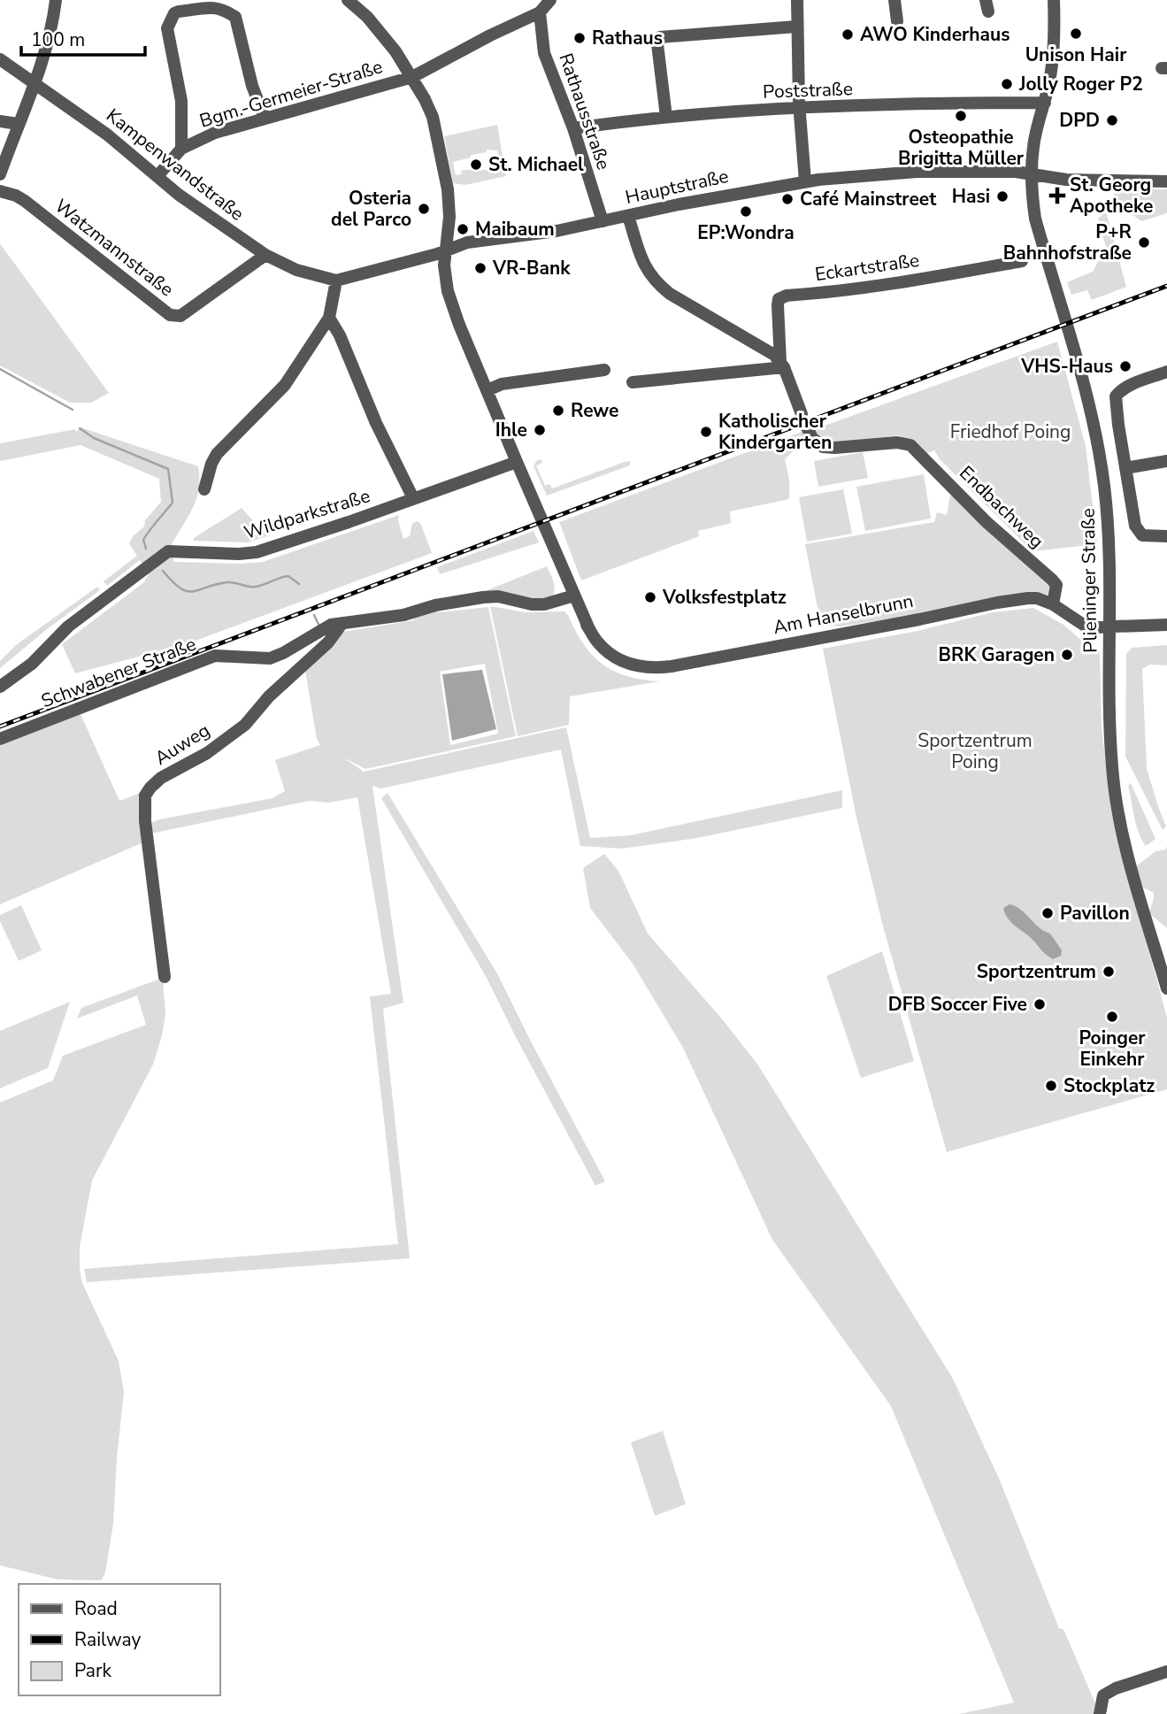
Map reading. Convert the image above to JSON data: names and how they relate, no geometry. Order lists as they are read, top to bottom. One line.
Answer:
{"streets":{"street":["Poststraße","Bgm.-Germeier-Straße","Rathausstraße","Kampenwandstraße","Hauptstraße","Watzmannstraße","Eckartstraße","Endbachweg","Wildparkstraße","Plieninger Straße","Am Hanselbrunn","Schwabener Straße","Auweg"]},"crossings":[["Poststraße","Rathausstraße"],["Poststraße","Plieninger Straße"],["Bgm.-Germeier-Straße","Rathausstraße"],["Bgm.-Germeier-Straße","Kampenwandstraße"],["Bgm.-Germeier-Straße","Am Hanselbrunn"],["Rathausstraße","Hauptstraße"],["Kampenwandstraße","Hauptstraße"],["Kampenwandstraße","Watzmannstraße"],["Hauptstraße","Plieninger Straße"],["Hauptstraße","Am Hanselbrunn"],["Eckartstraße","Endbachweg"],["Endbachweg","Am Hanselbrunn"],["Wildparkstraße","Am Hanselbrunn"],["Plieninger Straße","Am Hanselbrunn"],["Am Hanselbrunn","Schwabener Straße"],["Schwabener Straße","Auweg"]],"parks":["Friedhof Poing","Sportzentrum Poing"],"places":{"other":["Unison Hair","AWO Kinderhaus","Rathaus","Jolly Roger P2","Osteopathie Brigitta Müller","DPD","St. Michael","Hasi","Café Mainstreet","Osteria del Parco","EP:Wondra","Maibaum","P+R Bahnhofstraße","VR-Bank","VHS-Haus","Rewe","Ihle","Katholischer Kindergarten","Volksfestplatz","BRK Garagen","Pavillon","Sportzentrum","DFB Soccer Five","Poinger Einkehr","Stockplatz"],"health":["St. Georg Apotheke"]},"legend":["Road","Railway","Park"],"scale_bar":"100 m"}
